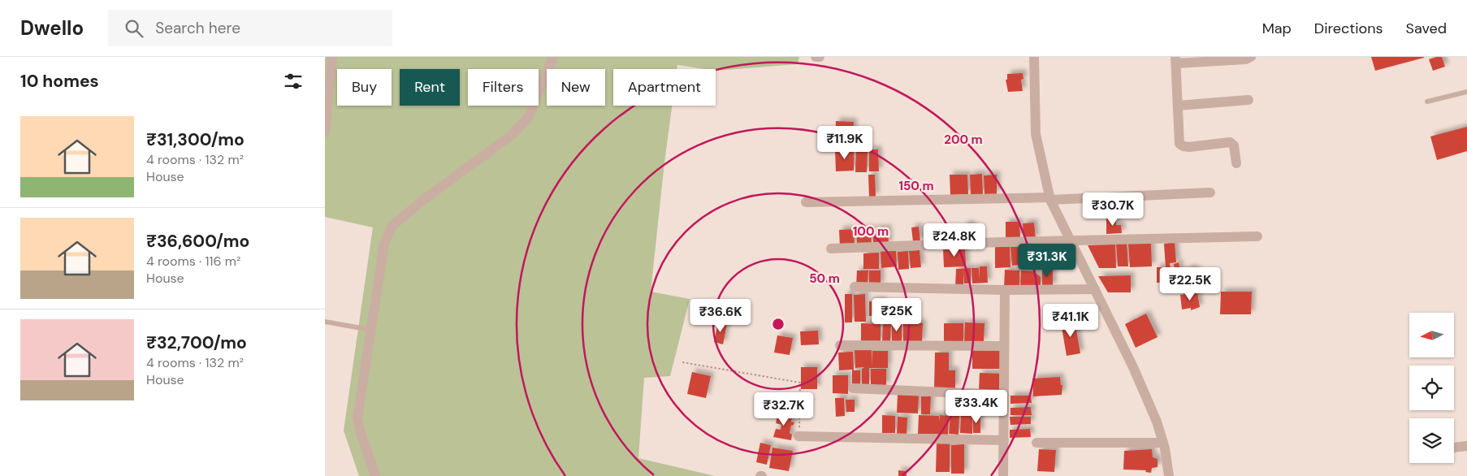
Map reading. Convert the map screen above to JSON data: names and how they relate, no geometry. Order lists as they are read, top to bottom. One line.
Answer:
{"north":"left","page":{"header":"Dwello","search":"Search here","nav":["Map","Directions","Saved"],"heading":"10 homes","chip":["Buy","Rent","Filters","New","Apartment"],"list":[{"name":"₹31,300/mo","note":"4 rooms · 132 m² · House"},{"name":"₹36,600/mo","note":"4 rooms · 116 m² · House"},{"name":"₹32,700/mo","note":"4 rooms · 132 m² · House"}],"price":["₹11.9K","₹30.7K","₹24.8K","₹31.3K","₹22.5K","₹25K","₹36.6K","₹41.1K","₹33.4K","₹32.7K"]},"rings":["200 m","150 m","100 m","50 m"]}
